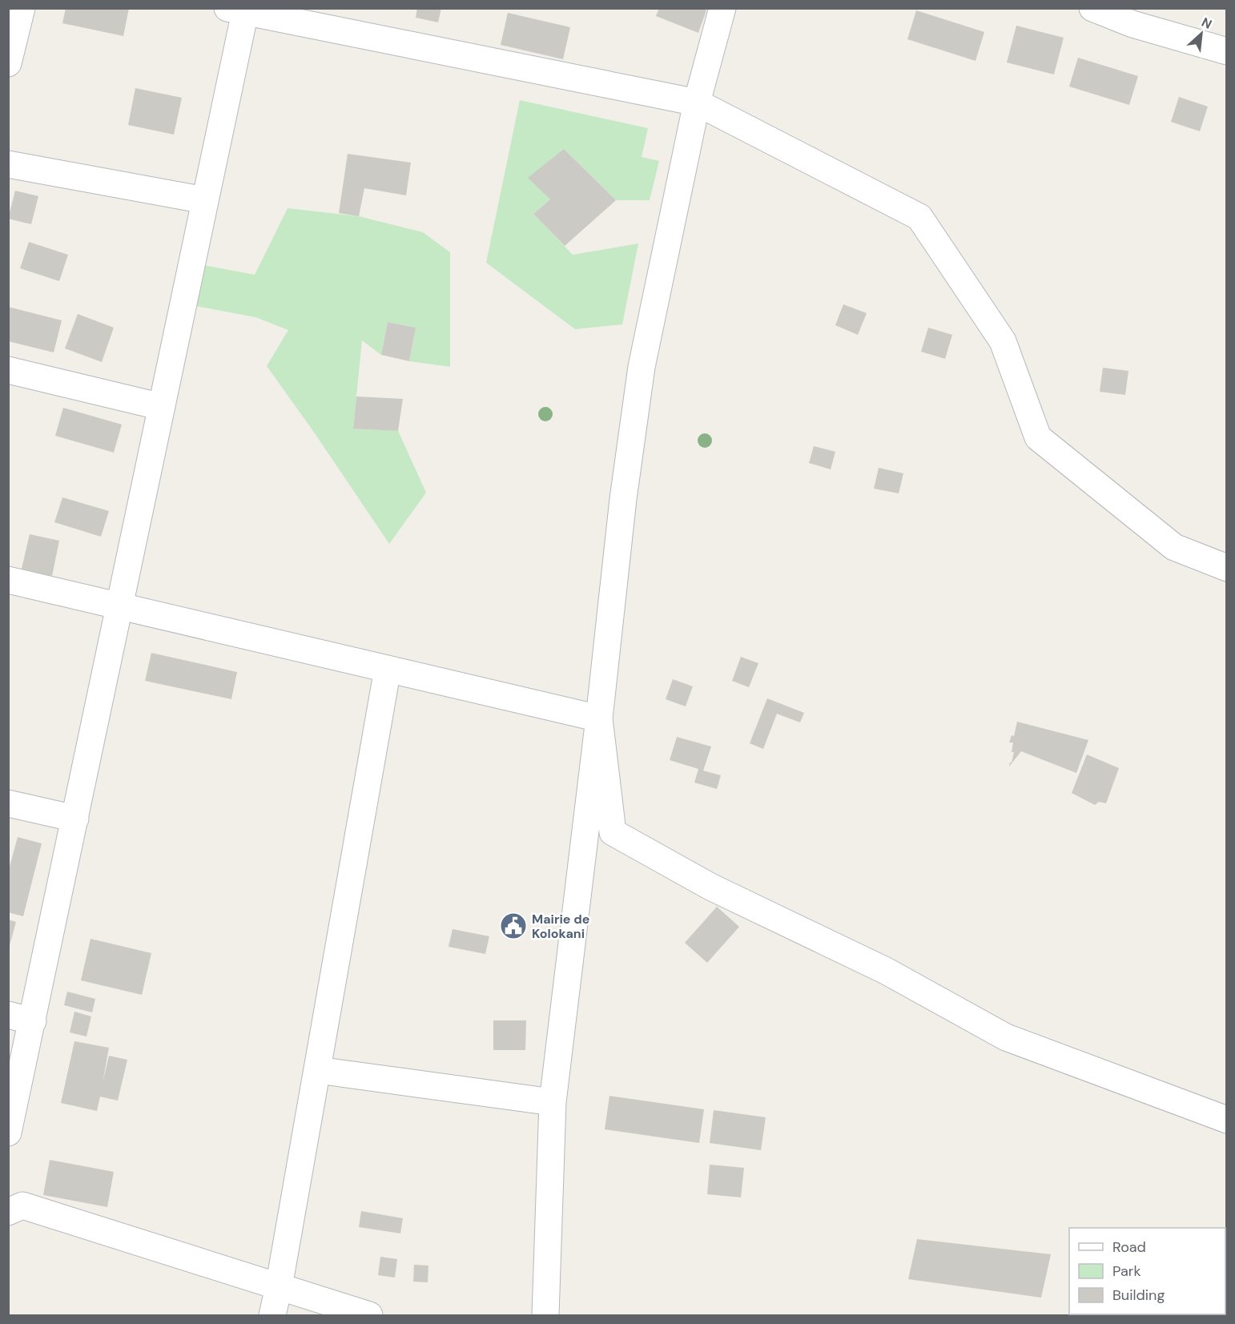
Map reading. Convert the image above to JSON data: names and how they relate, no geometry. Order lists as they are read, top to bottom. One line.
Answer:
{"places":{"public building":["Mairie de Kolokani"]},"legend":["Road","Park","Building"],"north":"top right"}
